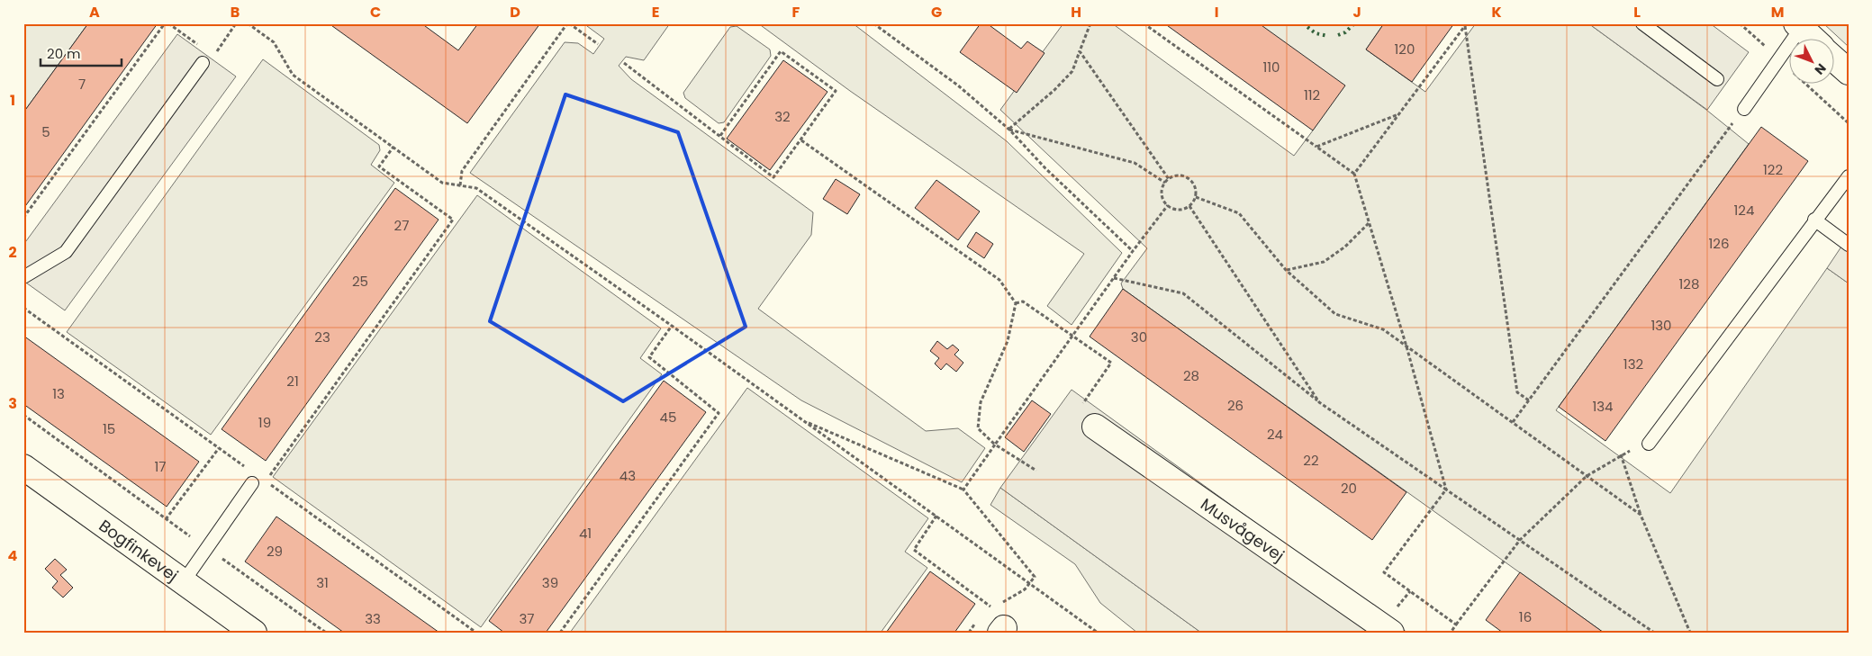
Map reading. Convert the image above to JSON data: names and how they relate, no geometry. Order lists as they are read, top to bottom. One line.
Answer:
{"streets":{"street":["Musvågevej","Bogfinkevej"]},"house_numbers":["120","110","7","112","32","5","122","124","27","126","25","128","130","23","30","132","28","21","13","26","134","45","19","15","24","22","17","43","20","41","29","31","39","16","33","37"],"scale_bar":"20 m","north":"bottom right","grid":{"columns":["A","B","C","D","E","F","G","H","I","J","K","L","M"],"rows":["1","2","3","4"]}}
